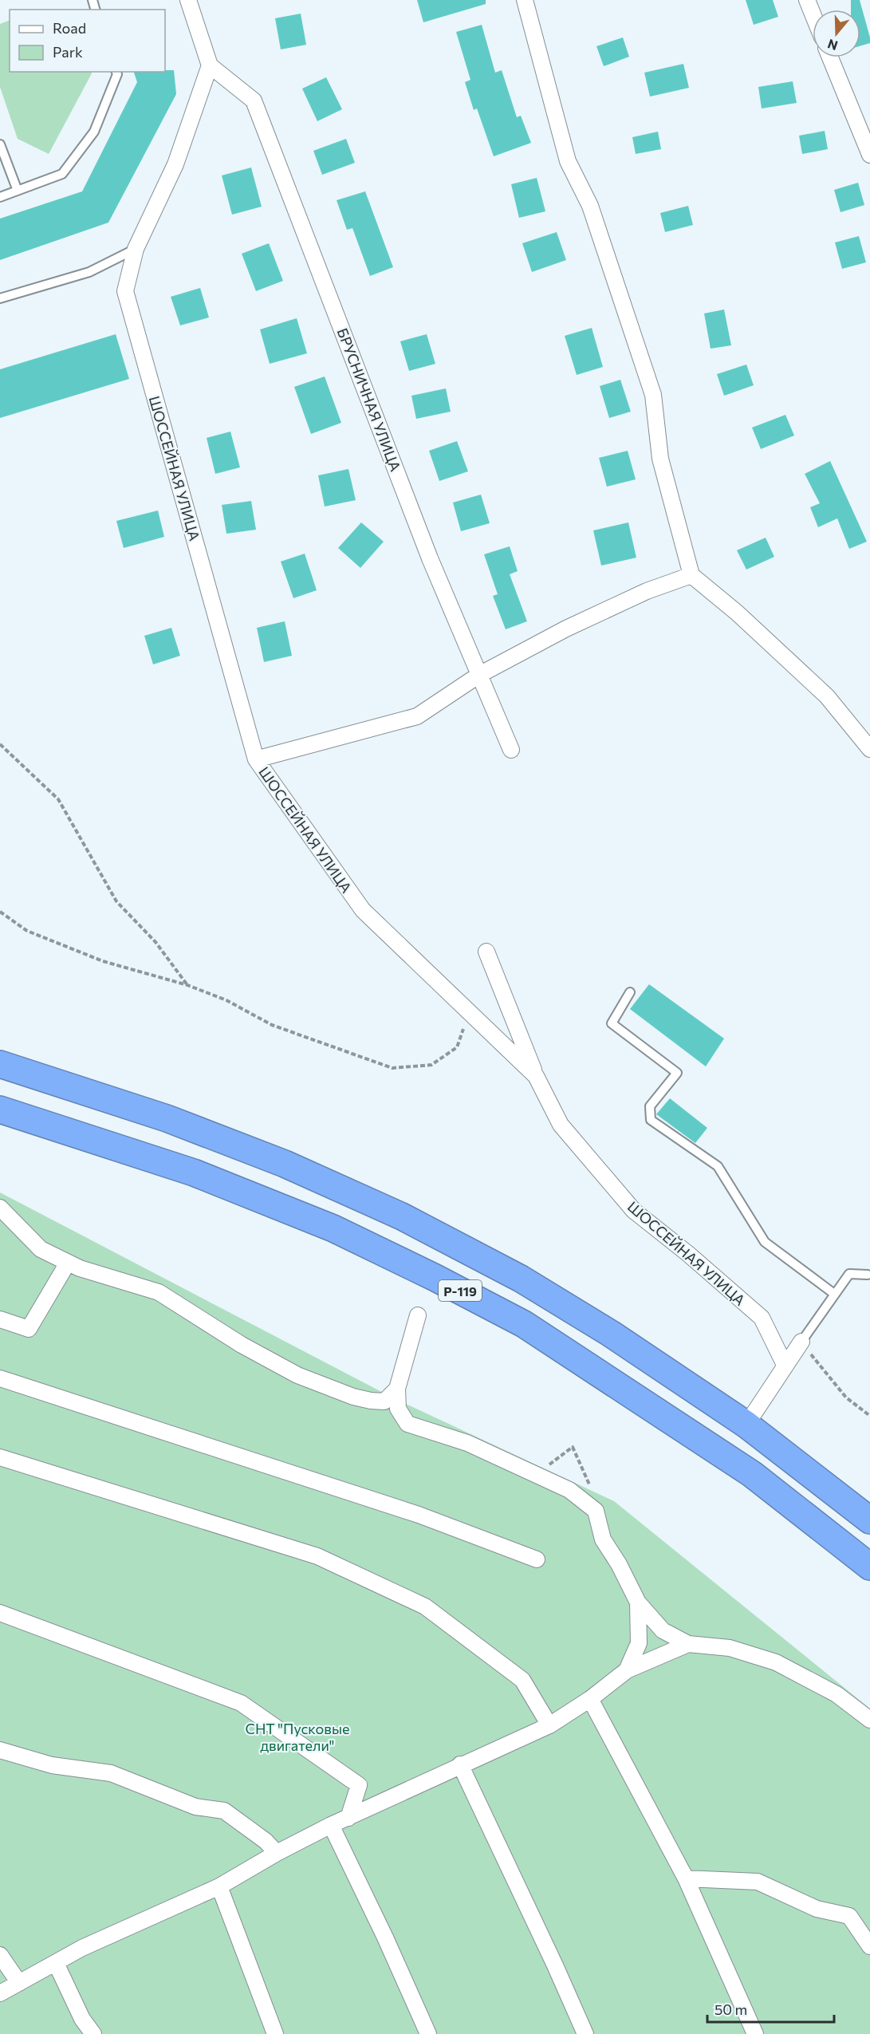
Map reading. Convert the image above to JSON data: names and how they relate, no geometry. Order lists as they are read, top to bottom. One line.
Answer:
{"streets":{"highway":["Р-119"],"street":["БРУСНИЧНАЯ УЛИЦА","ШОССЕЙНАЯ УЛИЦА"]},"crossings":[["БРУСНИЧНАЯ УЛИЦА","ШОССЕЙНАЯ УЛИЦА"]],"parks":["СНТ \"Пусковые двигатели\""],"legend":["Road","Park"],"scale_bar":"50 m","north":"bottom"}
